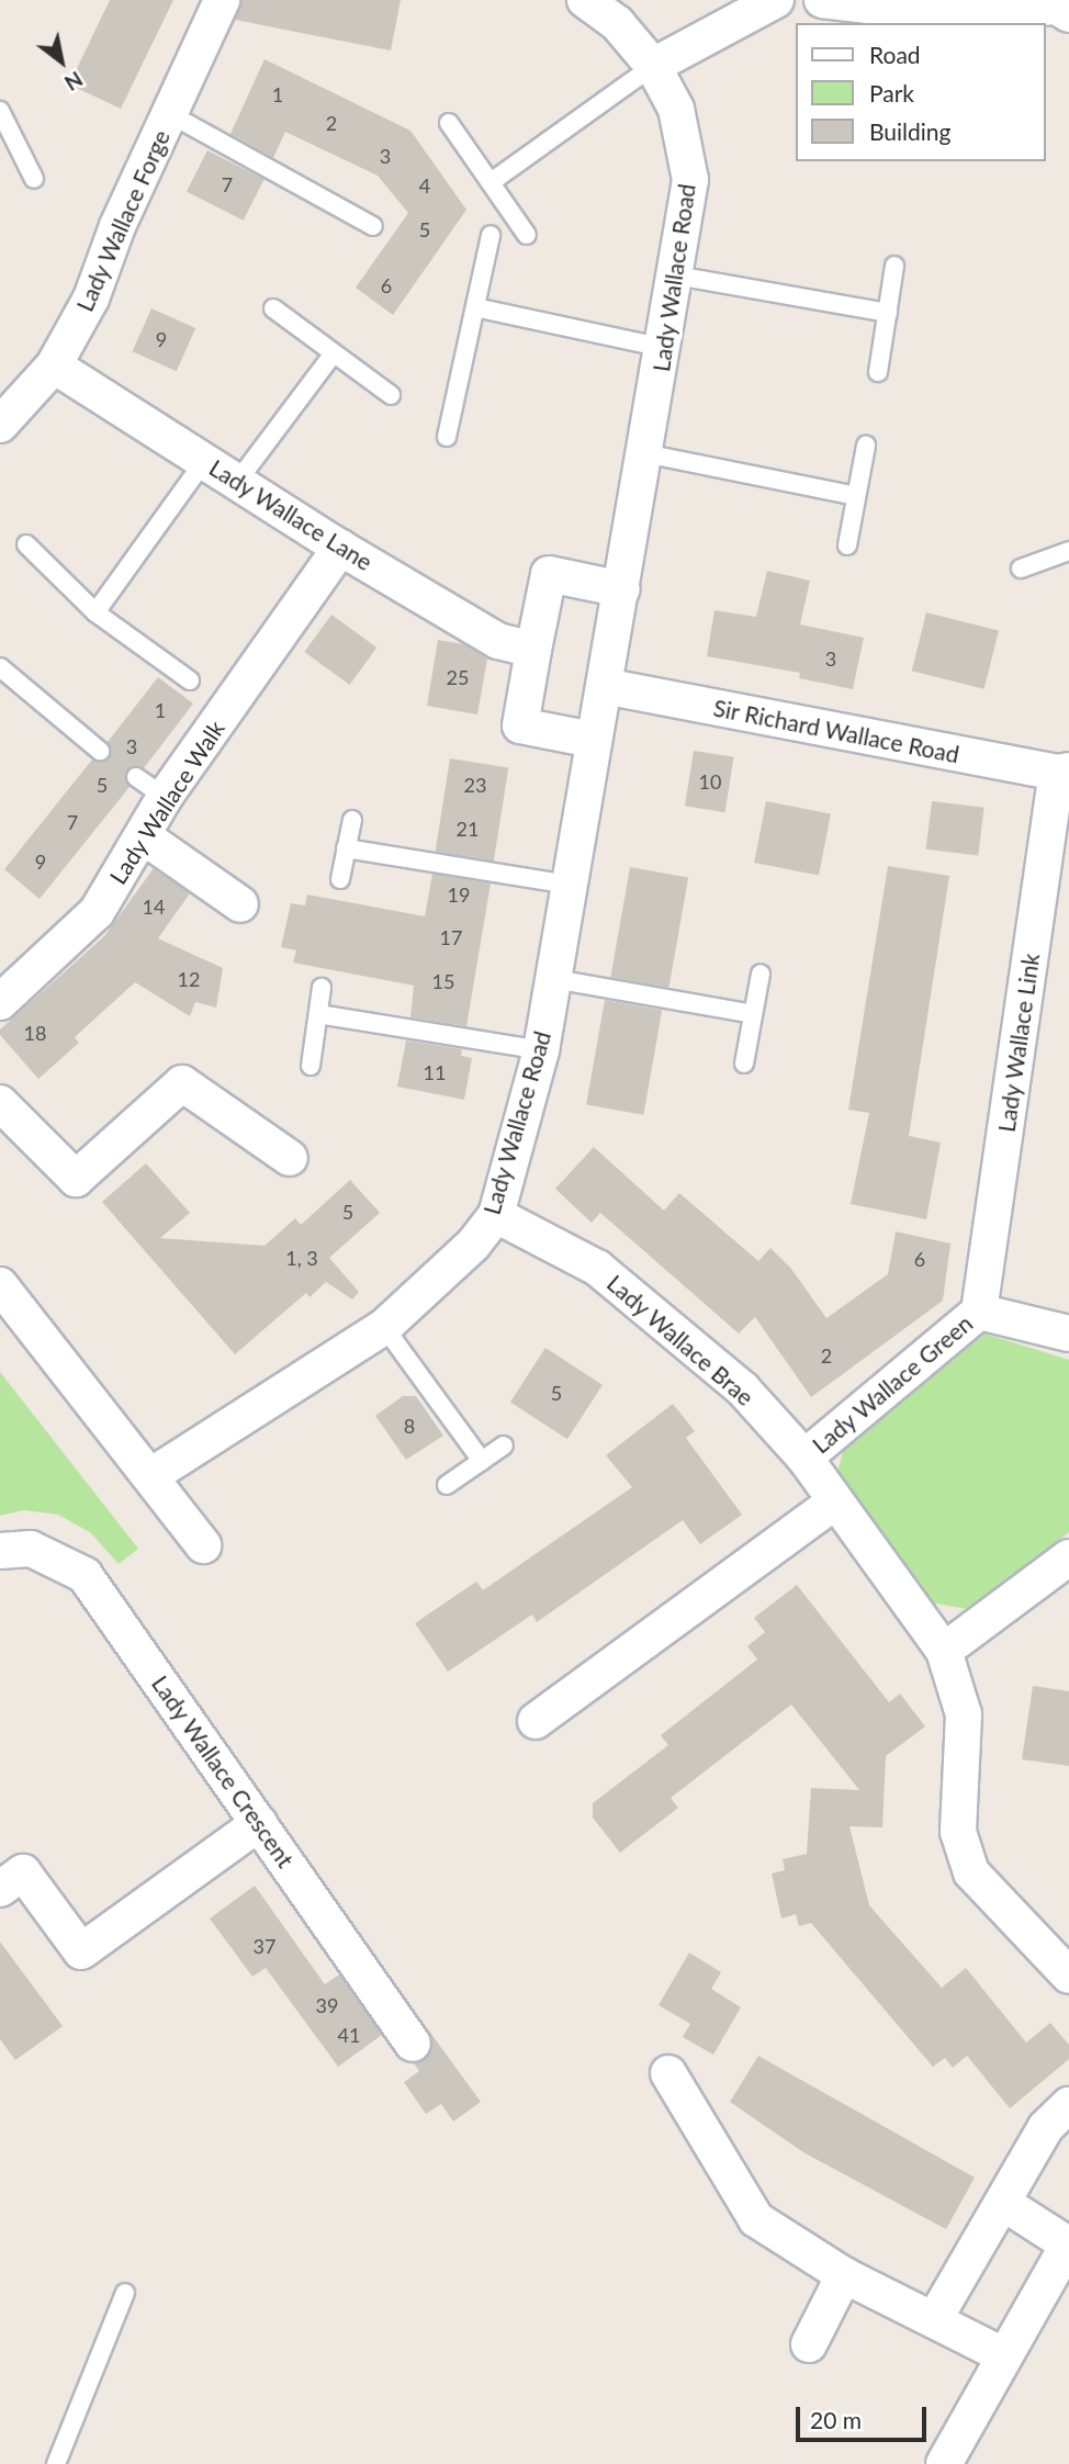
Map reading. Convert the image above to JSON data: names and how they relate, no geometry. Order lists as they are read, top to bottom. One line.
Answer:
{"streets":{"street":["Lady Wallace Forge","Lady Wallace Road","Lady Wallace Lane","Sir Richard Wallace Road","Lady Wallace Walk","Lady Wallace Link","Lady Wallace Brae","Lady Wallace Green","Lady Wallace Crescent"]},"crossings":[["Lady Wallace Forge","Lady Wallace Lane"],["Lady Wallace Road","Sir Richard Wallace Road"],["Lady Wallace Road","Lady Wallace Brae"],["Lady Wallace Lane","Lady Wallace Walk"],["Sir Richard Wallace Road","Lady Wallace Link"],["Lady Wallace Link","Lady Wallace Green"],["Lady Wallace Brae","Lady Wallace Green"]],"house_numbers":["1","2","3","7","4","5","6","9","3","25","1","3","10","5","23","7","21","9","19","14","17","12","15","18","11","5","1, 3","6","2","5","8","37","39","41"],"legend":["Road","Park","Building"],"scale_bar":"20 m","north":"bottom right"}
